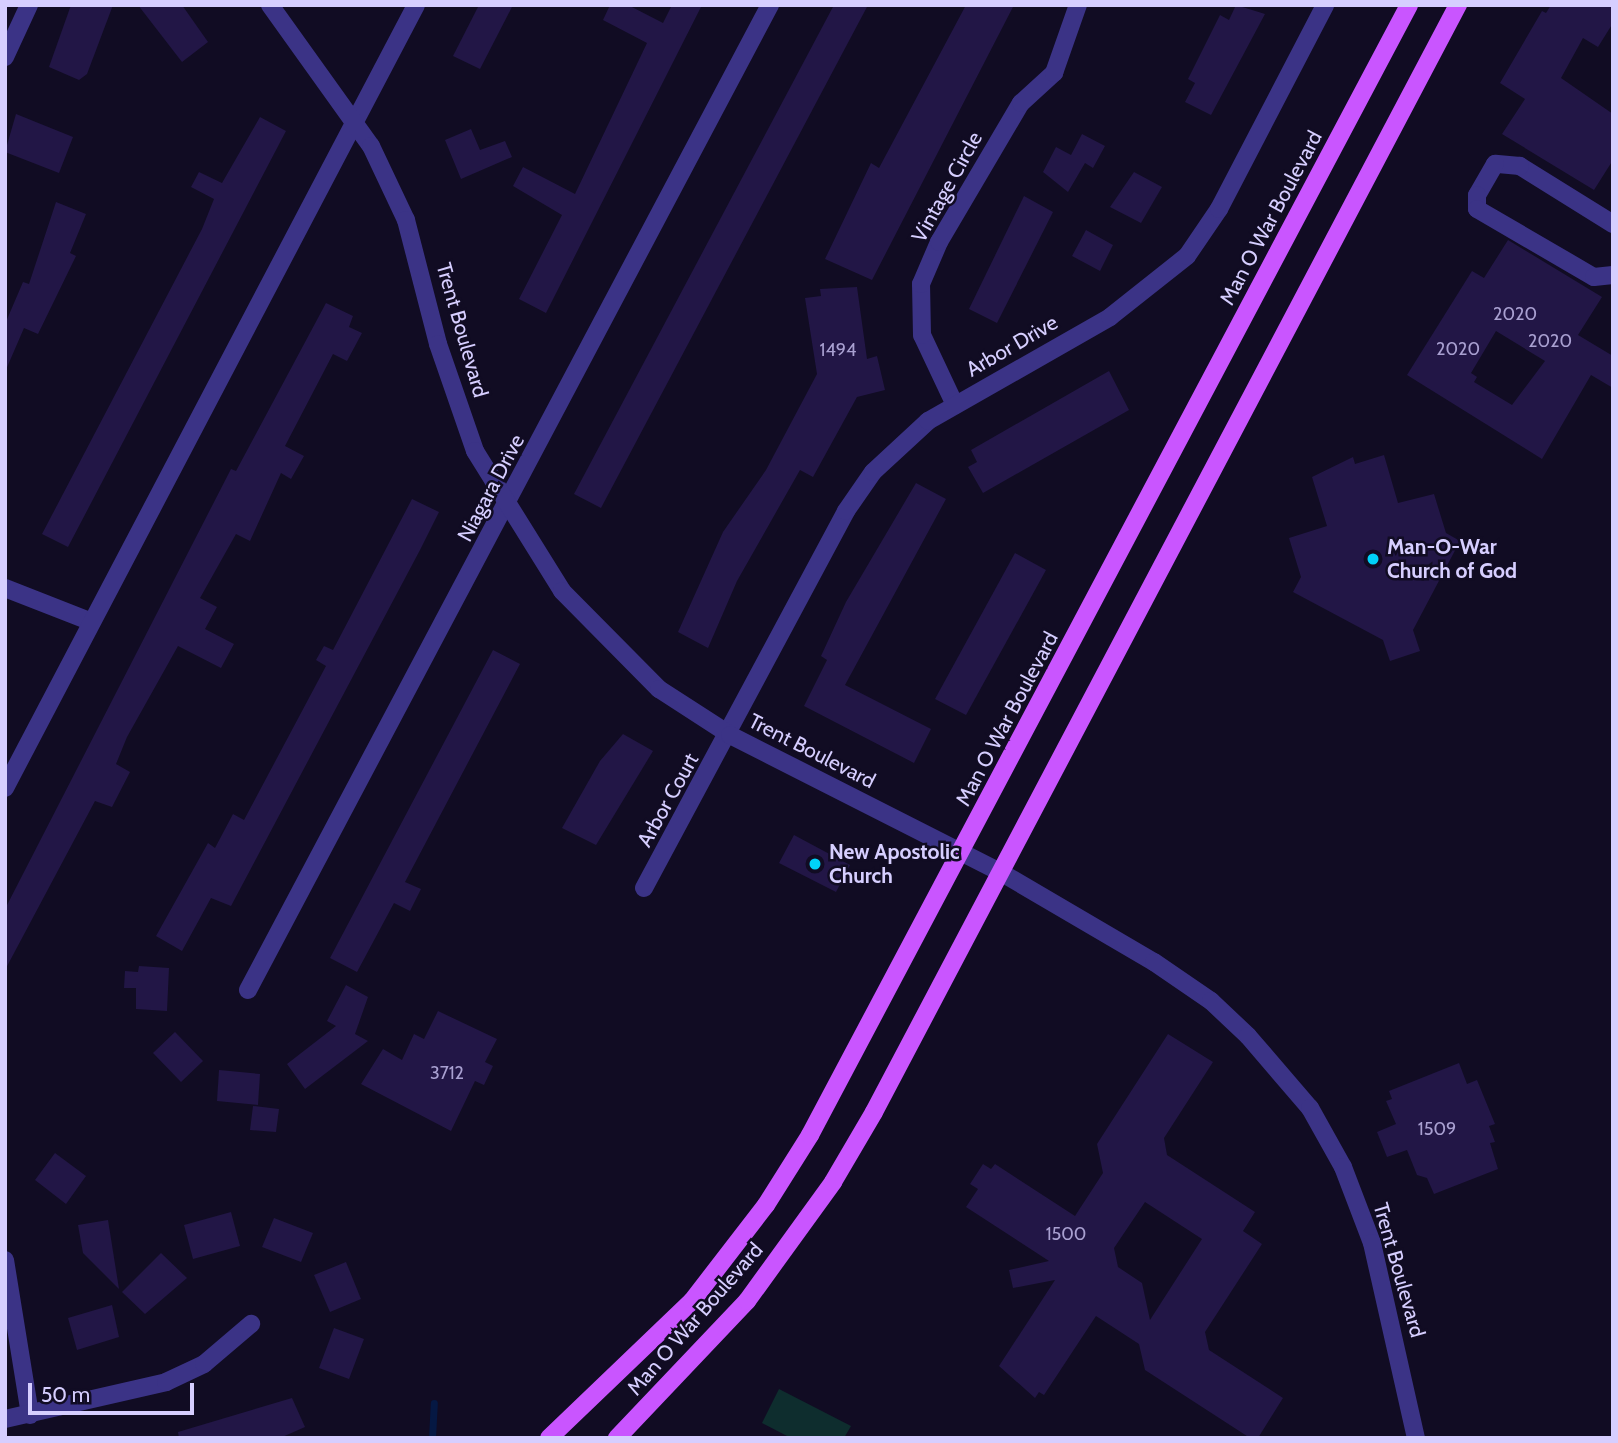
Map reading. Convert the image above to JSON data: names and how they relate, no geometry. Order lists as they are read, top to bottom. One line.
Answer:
{"streets":{"main road":["Man O War Boulevard"],"street":["Vintage Circle","Trent Boulevard","Arbor Drive","Niagara Drive","Arbor Court"]},"crossings":[["Vintage Circle","Arbor Drive"],["Man O War Boulevard","Trent Boulevard"],["Trent Boulevard","Arbor Drive"],["Trent Boulevard","Niagara Drive"],["Trent Boulevard","Arbor Court"],["Arbor Drive","Arbor Court"]],"places":["Man-O-War Church of God","New Apostolic Church"],"house_numbers":["2020","2020","2020","1494","3712","1509","1500"],"scale_bar":"50 m"}
